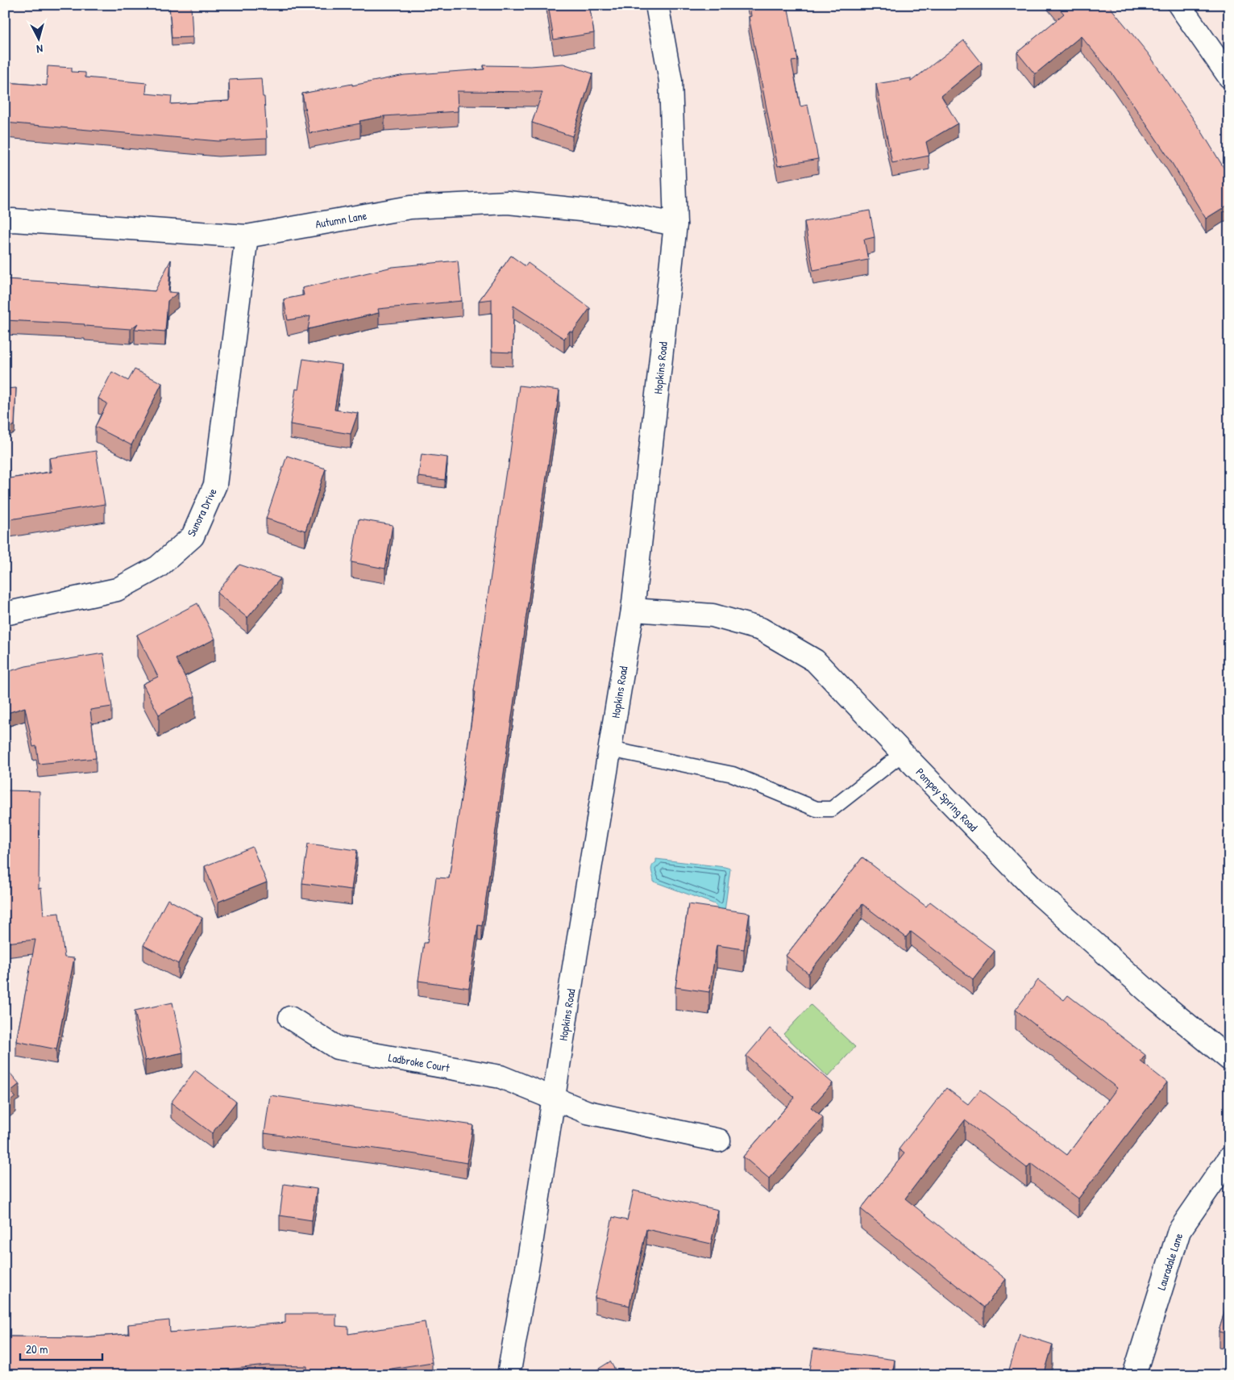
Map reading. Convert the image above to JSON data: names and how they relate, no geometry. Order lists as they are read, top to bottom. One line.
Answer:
{"streets":{"street":["Autumn Lane","Hopkins Road","Sunora Drive","Pompey Spring Road","Ladbroke Court","Lauradale Lane"]},"crossings":[["Autumn Lane","Hopkins Road"],["Autumn Lane","Sunora Drive"],["Hopkins Road","Pompey Spring Road"],["Hopkins Road","Ladbroke Court"]],"scale_bar":"20 m","north":"bottom"}
